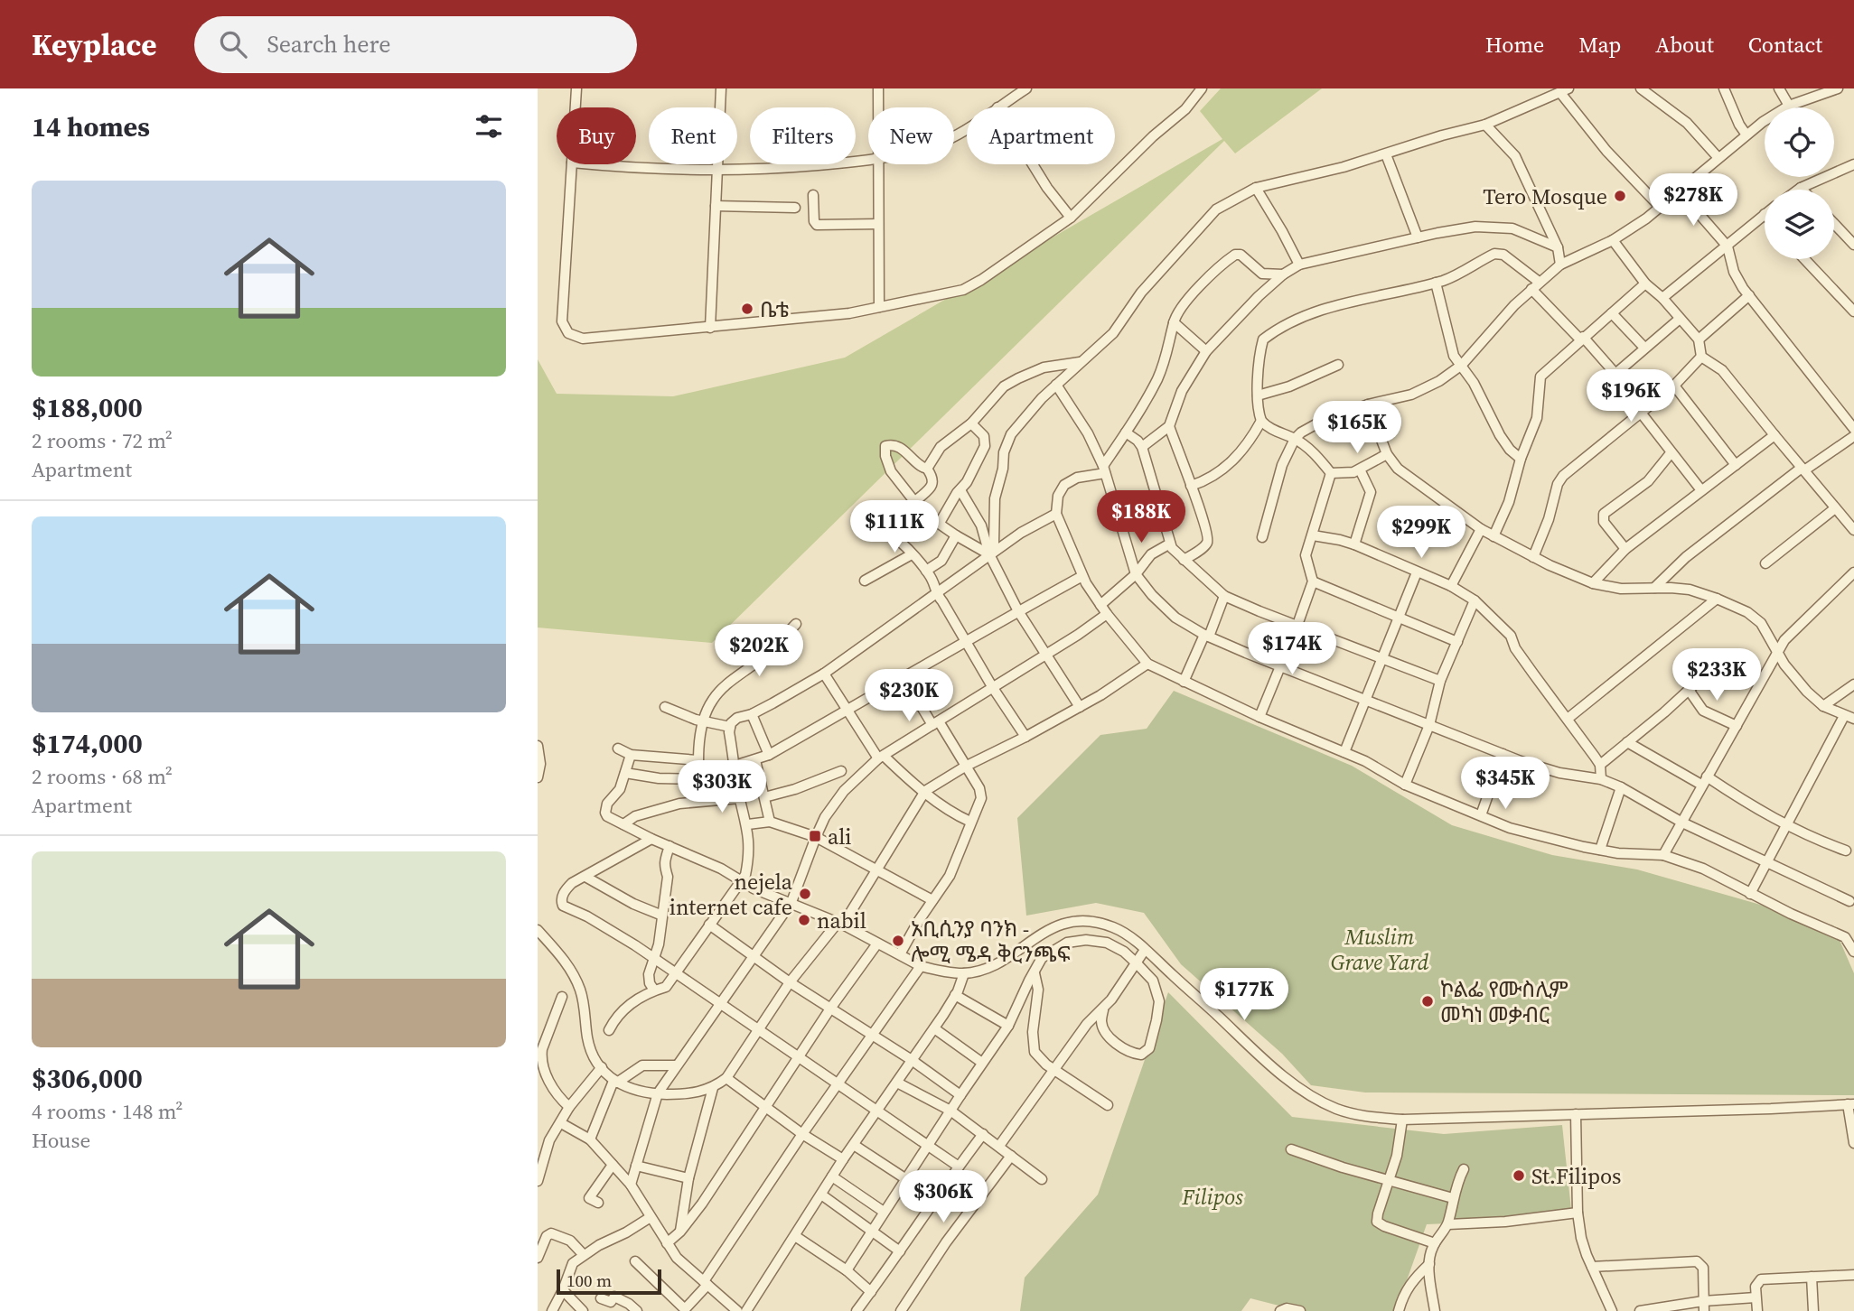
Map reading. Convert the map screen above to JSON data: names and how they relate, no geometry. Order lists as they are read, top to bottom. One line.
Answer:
{"parks":["Muslim Grave Yard","Filipos"],"places":{"other":["Tero Mosque","ቤቴ","nejela internet cafe","nabil","አቢሲንያ ባንክ - ሎሚ ሜዳ ቅርንጫፍ","ኮልፌ የሙስሊም መካነ መቃብር","St.Filipos"],"transit":["ali"]},"scale_bar":"100 m","page":{"header":"Keyplace","search":"Search here","nav":["Home","Map","About","Contact"],"heading":"14 homes","chip":["Buy","Rent","Filters","New","Apartment"],"list":[{"name":"$188,000","note":"2 rooms · 72 m² · Apartment"},{"name":"$174,000","note":"2 rooms · 68 m² · Apartment"},{"name":"$306,000","note":"4 rooms · 148 m² · House"}],"price":["$278K","$196K","$165K","$188K","$111K","$299K","$174K","$202K","$233K","$230K","$345K","$303K","$177K","$306K"],"scale":"100 m"}}
